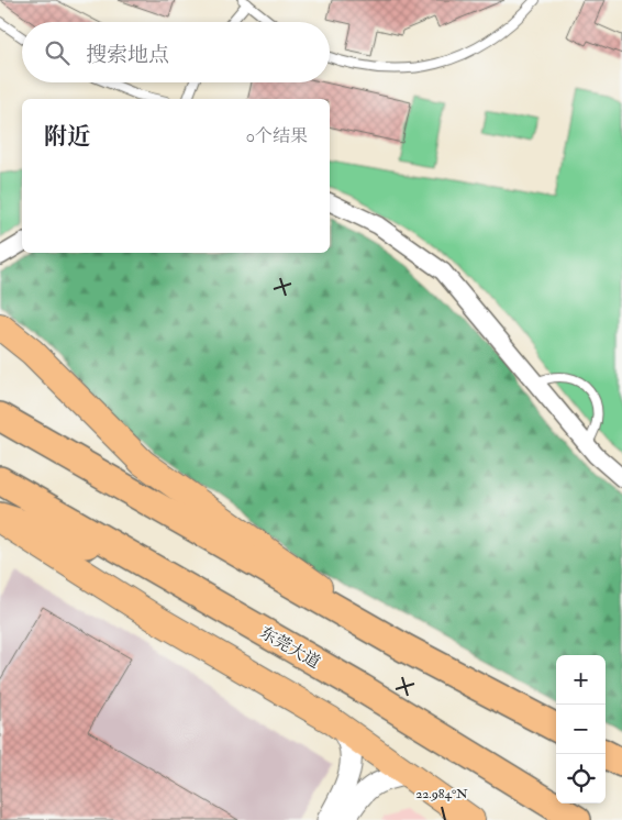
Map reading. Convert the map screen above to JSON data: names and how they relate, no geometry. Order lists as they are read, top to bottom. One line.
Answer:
{"streets":{"highway":["东莞大道"]},"page":{"search":"搜索地点","heading":["附近","0个结果"],"map_buttons":["+","−"]},"coordinates":["22.984°N"]}
